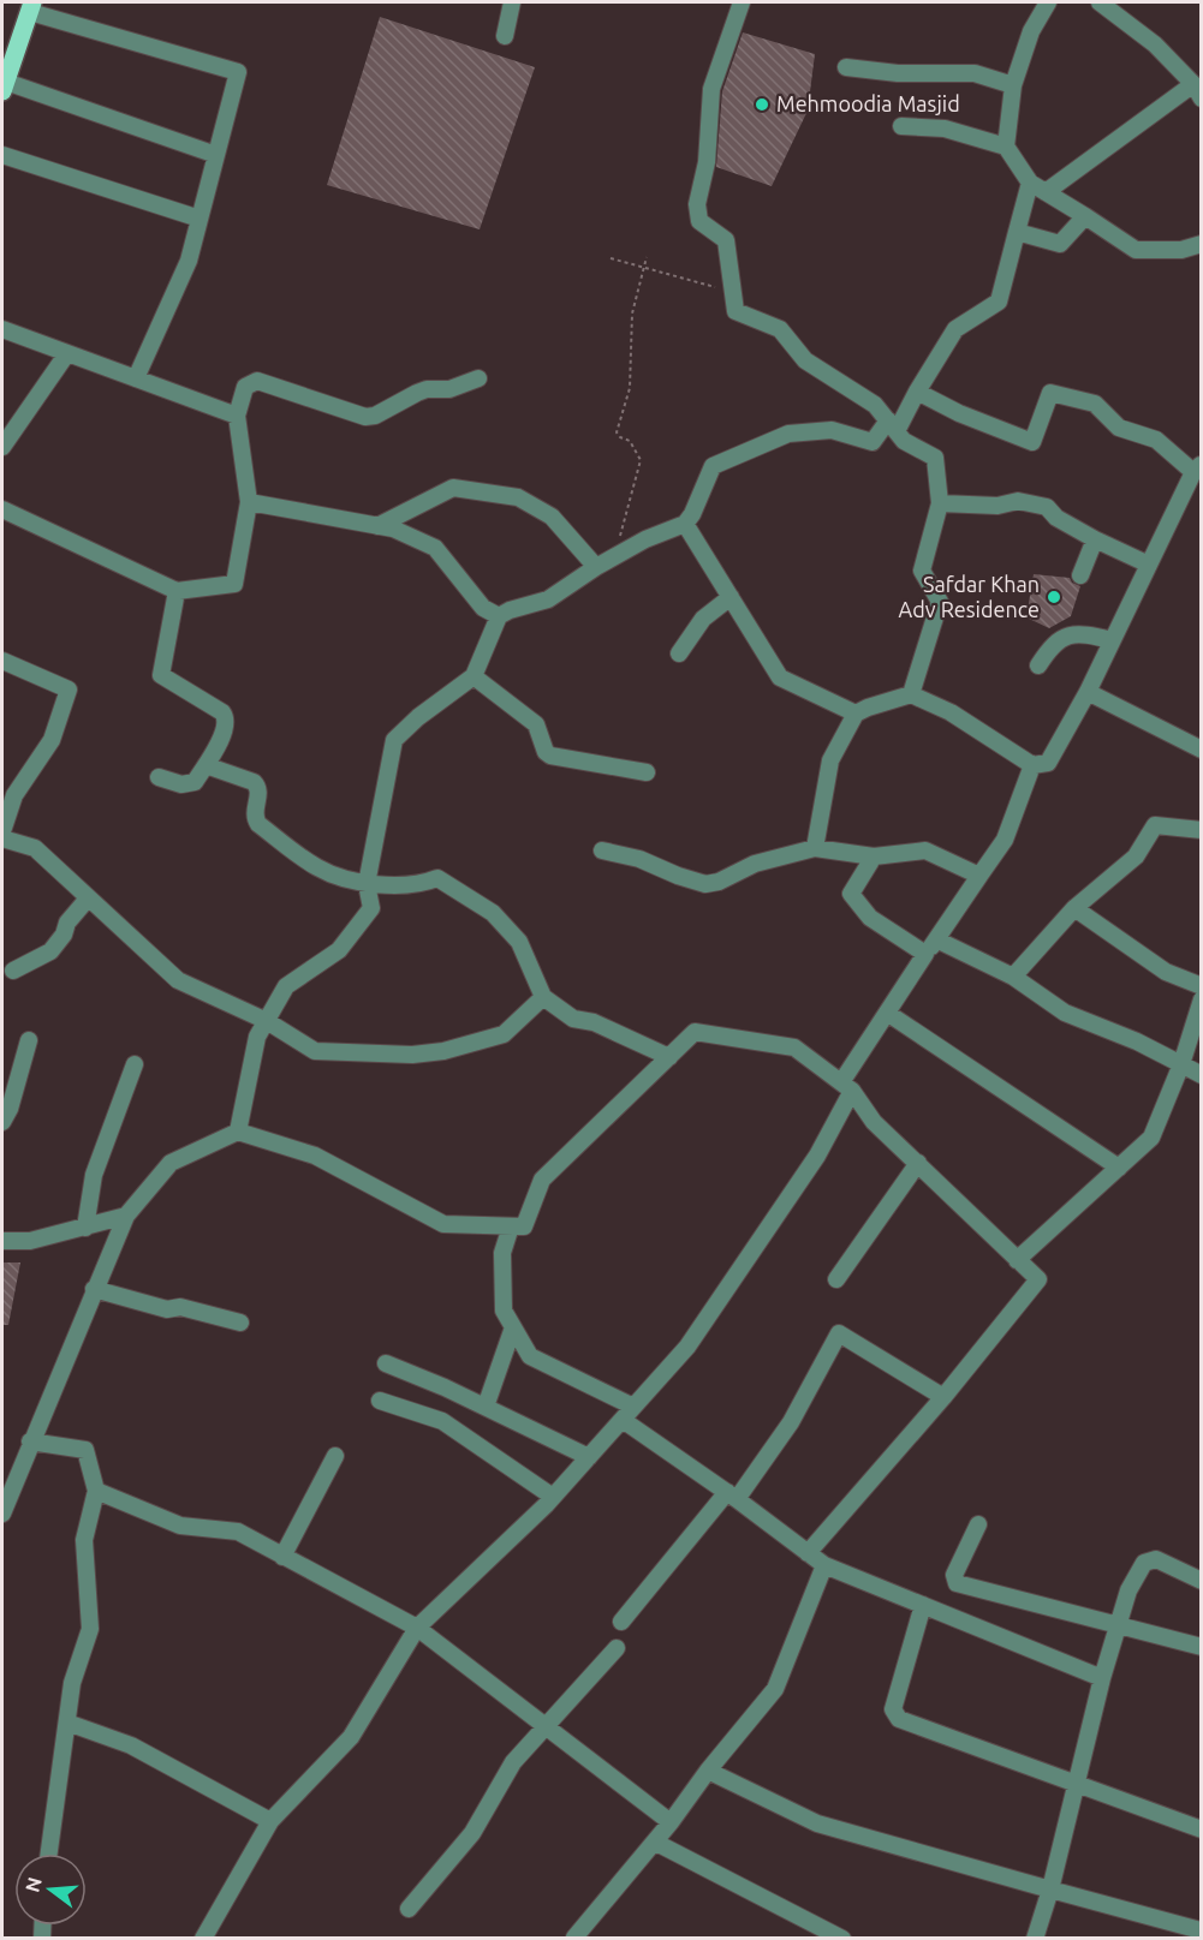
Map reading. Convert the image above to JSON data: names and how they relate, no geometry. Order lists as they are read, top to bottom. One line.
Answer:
{"places":["Mehmoodia Masjid","Safdar Khan Adv Residence"],"north":"left"}
